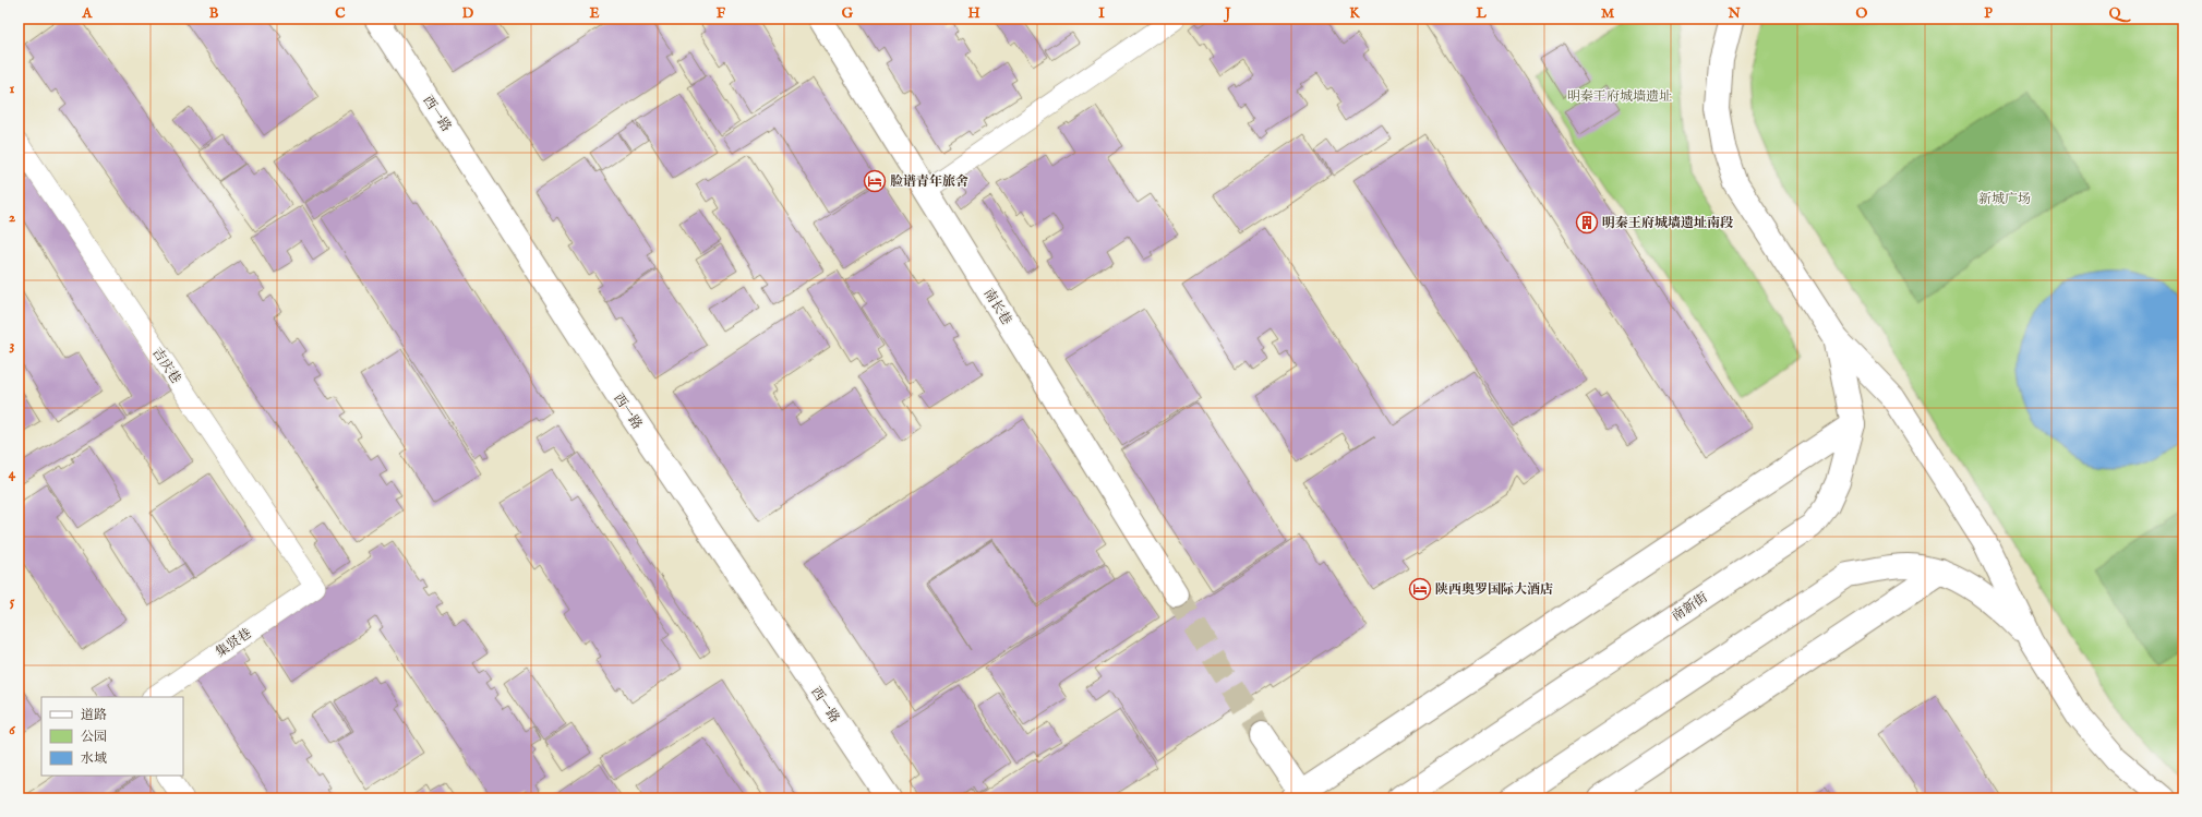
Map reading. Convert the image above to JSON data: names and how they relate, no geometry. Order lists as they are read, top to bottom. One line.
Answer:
{"streets":{"street":["西一路","南长巷","南新街"],"lane":["吉庆巷","集贤巷"]},"crossings":[["吉庆巷","集贤巷"]],"parks":["明秦王府城墙遗址","新城广场"],"places":{"hotel":["脸谱青年旅舍","陕西奥罗国际大酒店"],"building":["明秦王府城墙遗址南段"]},"legend":["道路","公园","水域"],"grid":{"columns":["A","B","C","D","E","F","G","H","I","J","K","L","M","N","O","P","Q"],"rows":["1","2","3","4","5","6"]}}
